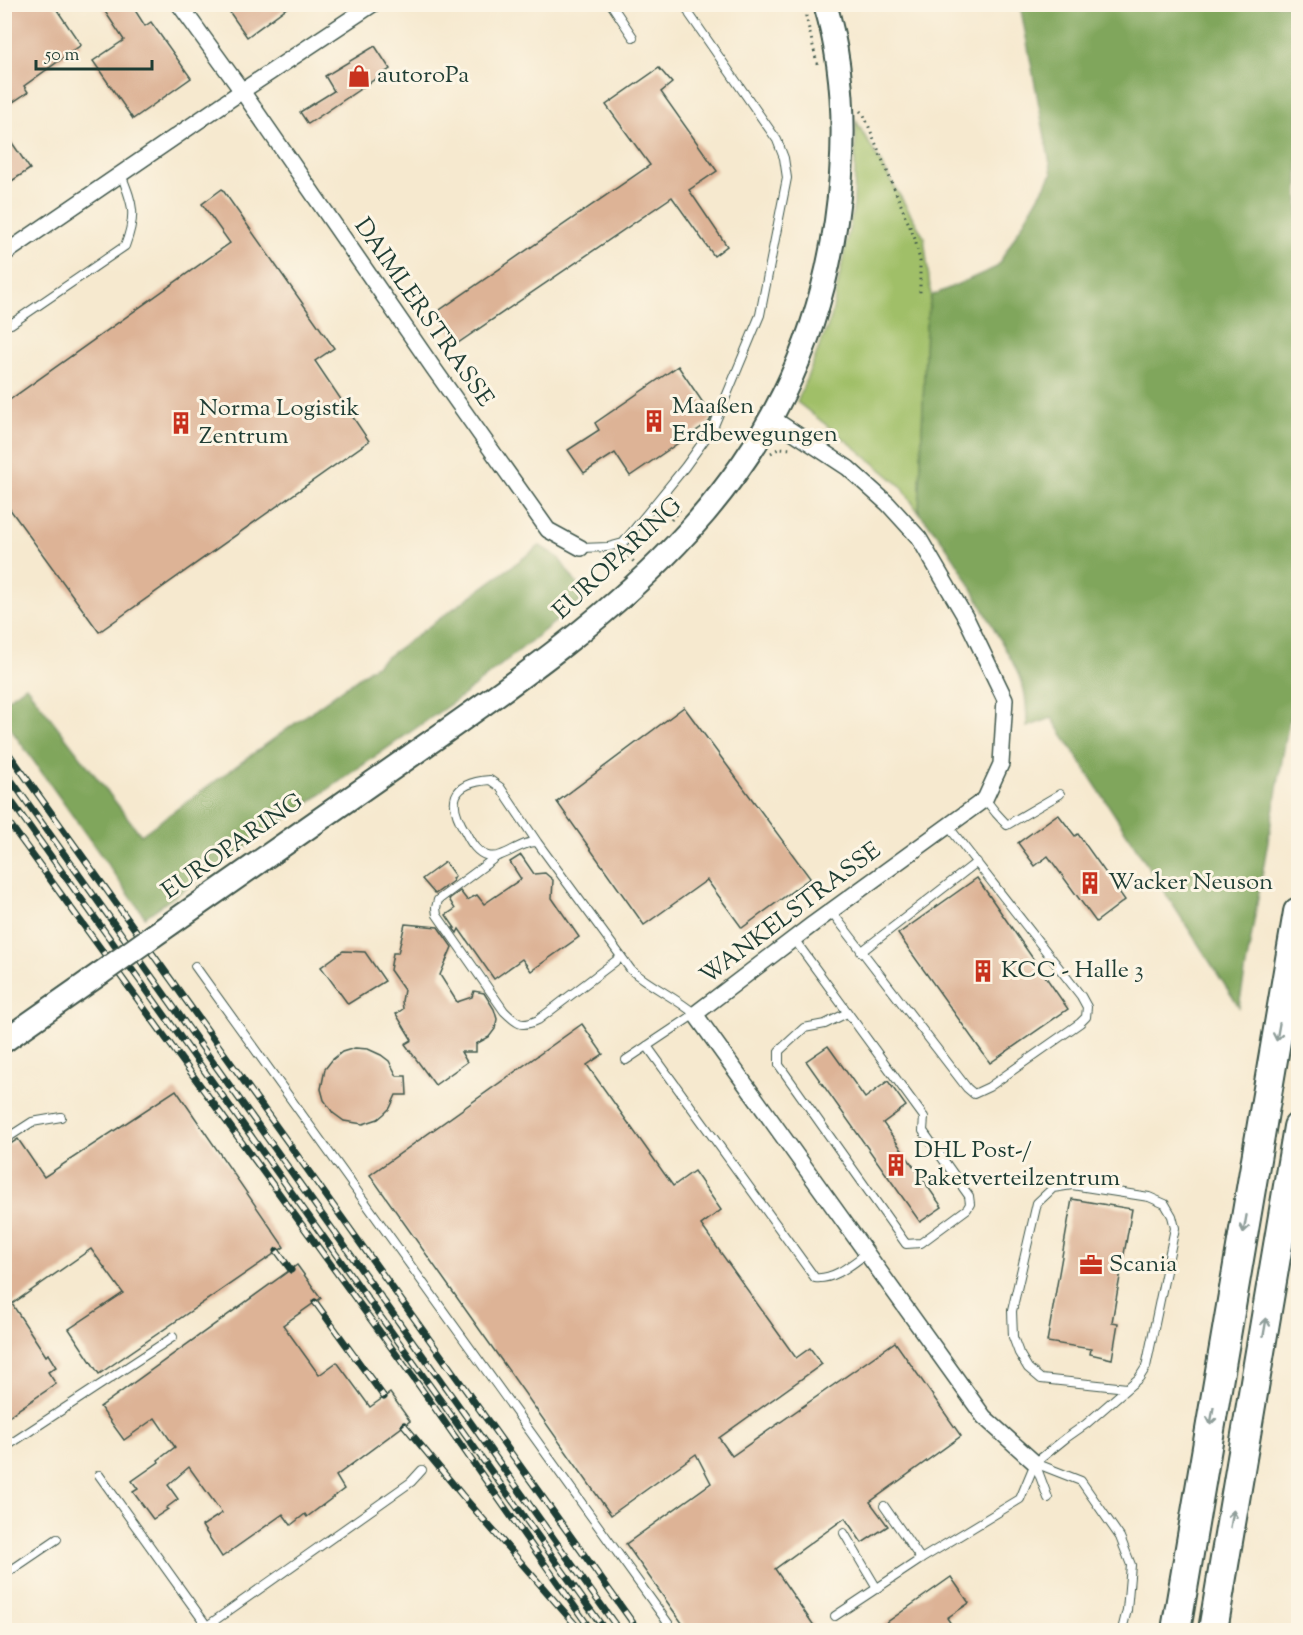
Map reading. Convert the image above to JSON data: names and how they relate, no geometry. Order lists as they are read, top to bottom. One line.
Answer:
{"streets":{"street":["DAIMLERSTRASSE","EUROPARING","WANKELSTRASSE"]},"places":{"shop":["autoroPa"],"building":["Maaßen Erdbewegungen","Norma Logistik Zentrum","Wacker Neuson","KCC - Halle 3","DHL Post-/ Paketverteilzentrum"],"office":["Scania"]},"scale_bar":"50 m"}
